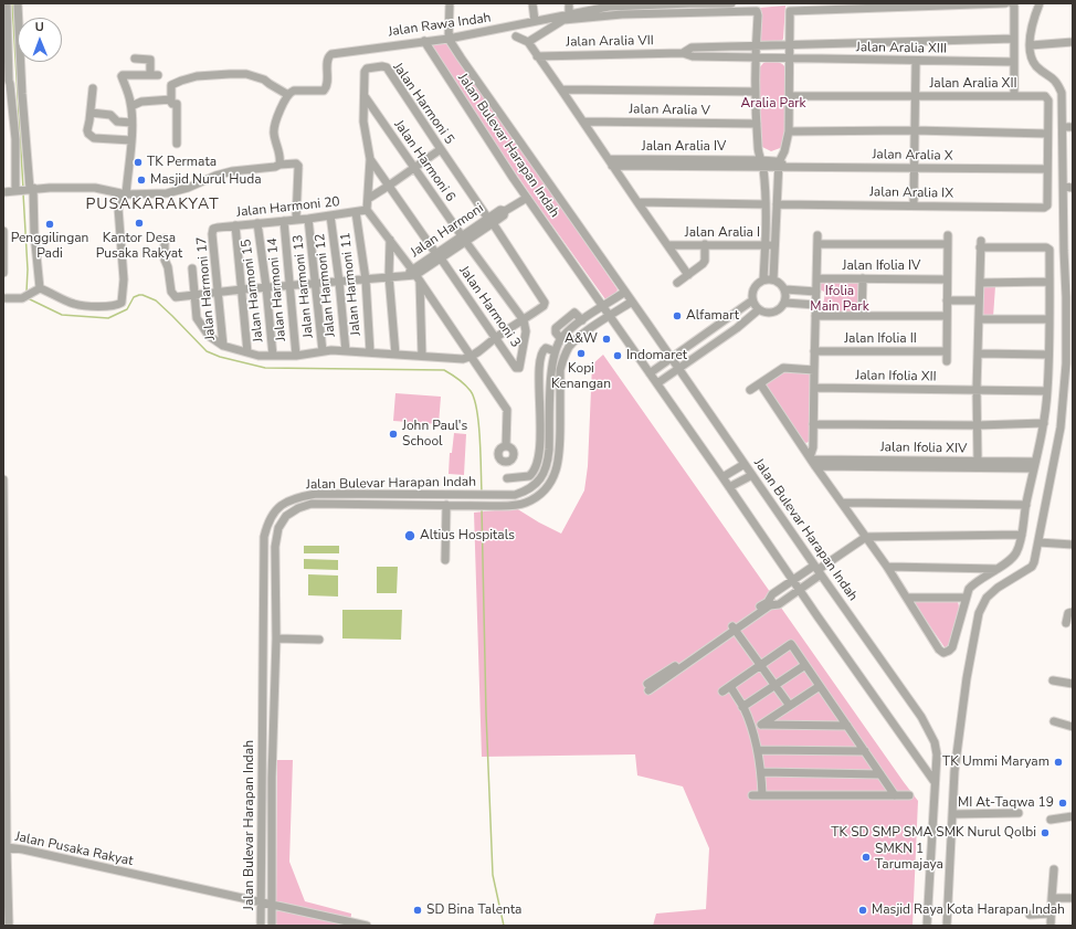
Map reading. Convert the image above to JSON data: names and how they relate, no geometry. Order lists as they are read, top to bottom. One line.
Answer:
{"streets":{"street":["Jalan Rawa Indah","Jalan Aralia VII","Jalan Aralia XIII","Jalan Aralia XII","Jalan Harmoni 5","Jalan Aralia V","Jalan Bulevar Harapan Indah","Jalan Aralia IV","Jalan Aralia X","Jalan Harmoni 6","Jalan Aralia IX","Jalan Harmoni 20","Jalan Harmoni","Jalan Aralia I","Jalan Ifolia IV","Jalan Harmoni 11","Jalan Harmoni 12","Jalan Harmoni 13","Jalan Harmoni 17","Jalan Harmoni 14","Jalan Harmoni 15","Jalan Harmoni 3","Jalan Ifolia II","Jalan Ifolia XII","Jalan Ifolia XIV","Jalan Pusaka Rakyat"]},"crossings":[["Jalan Rawa Indah","Jalan Bulevar Harapan Indah"],["Jalan Aralia VII","Jalan Aralia XIII"],["Jalan Aralia XII","Jalan Aralia X"],["Jalan Aralia XII","Jalan Aralia IX"],["Jalan Harmoni 5","Jalan Harmoni 6"],["Jalan Harmoni 5","Jalan Harmoni 20"],["Jalan Harmoni 5","Jalan Harmoni"],["Jalan Harmoni 5","Jalan Harmoni 3"],["Jalan Bulevar Harapan Indah","Jalan Harmoni"],["Jalan Bulevar Harapan Indah","Jalan Pusaka Rakyat"],["Jalan Aralia IV","Jalan Aralia X"],["Jalan Harmoni 6","Jalan Harmoni"],["Jalan Harmoni 6","Jalan Harmoni 3"],["Jalan Harmoni 20","Jalan Harmoni 11"],["Jalan Harmoni 20","Jalan Harmoni 12"],["Jalan Harmoni 20","Jalan Harmoni 13"],["Jalan Harmoni 20","Jalan Harmoni 17"],["Jalan Harmoni 20","Jalan Harmoni 14"],["Jalan Harmoni 20","Jalan Harmoni 15"],["Jalan Harmoni","Jalan Harmoni 3"]],"districts":["PUSAKARAKYAT"],"parks":["Aralia Park","Ifolia Main Park"],"places":["TK Permata","Masjid Nurul Huda","Kantor Desa Pusaka Rakyat","Penggilingan Padi","Alfamart","A&W","Kopi Kenangan","Indomaret","John Paul's School","Altius Hospitals","TK Ummi Maryam","MI At-Taqwa 19","TK SD SMP SMA SMK Nurul Qolbi","SMKN 1 Tarumajaya","SD Bina Talenta","Masjid Raya Kota Harapan Indah"],"north":"top"}
